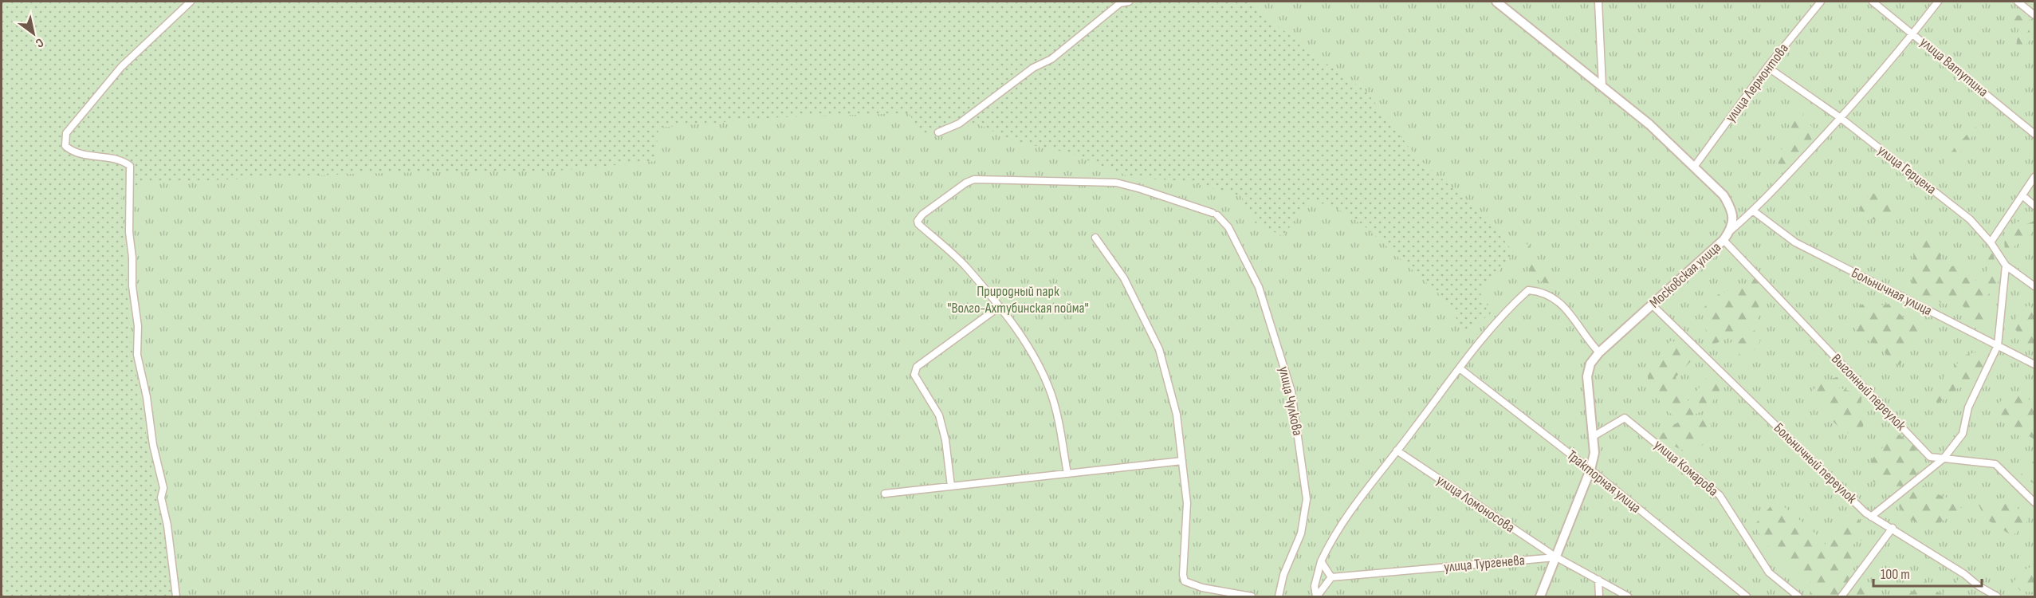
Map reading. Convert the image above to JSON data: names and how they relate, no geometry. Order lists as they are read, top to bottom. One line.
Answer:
{"streets":{"street":["улица Ватутина","улица Лермонтова","улица Герцена","Московская улица","Больничная улица","Выгонный переулок","улица Чулкова","Больничный переулок","улица Комарова","Тракторная улица","улица Ломоносова","улица Тургенева"]},"crossings":[["улица Ватутина","Московская улица"],["улица Лермонтова","улица Герцена"],["улица Герцена","Московская улица"],["Московская улица","Больничная улица"],["Московская улица","Выгонный переулок"],["Московская улица","Больничный переулок"],["Московская улица","улица Комарова"],["Московская улица","Тракторная улица"],["Московская улица","улица Ломоносова"],["Московская улица","улица Тургенева"],["улица Ломоносова","улица Тургенева"]],"parks":["Природный парк \"Волго-Ахтубинская пойма\""],"scale_bar":"100 m","north":"bottom right"}
